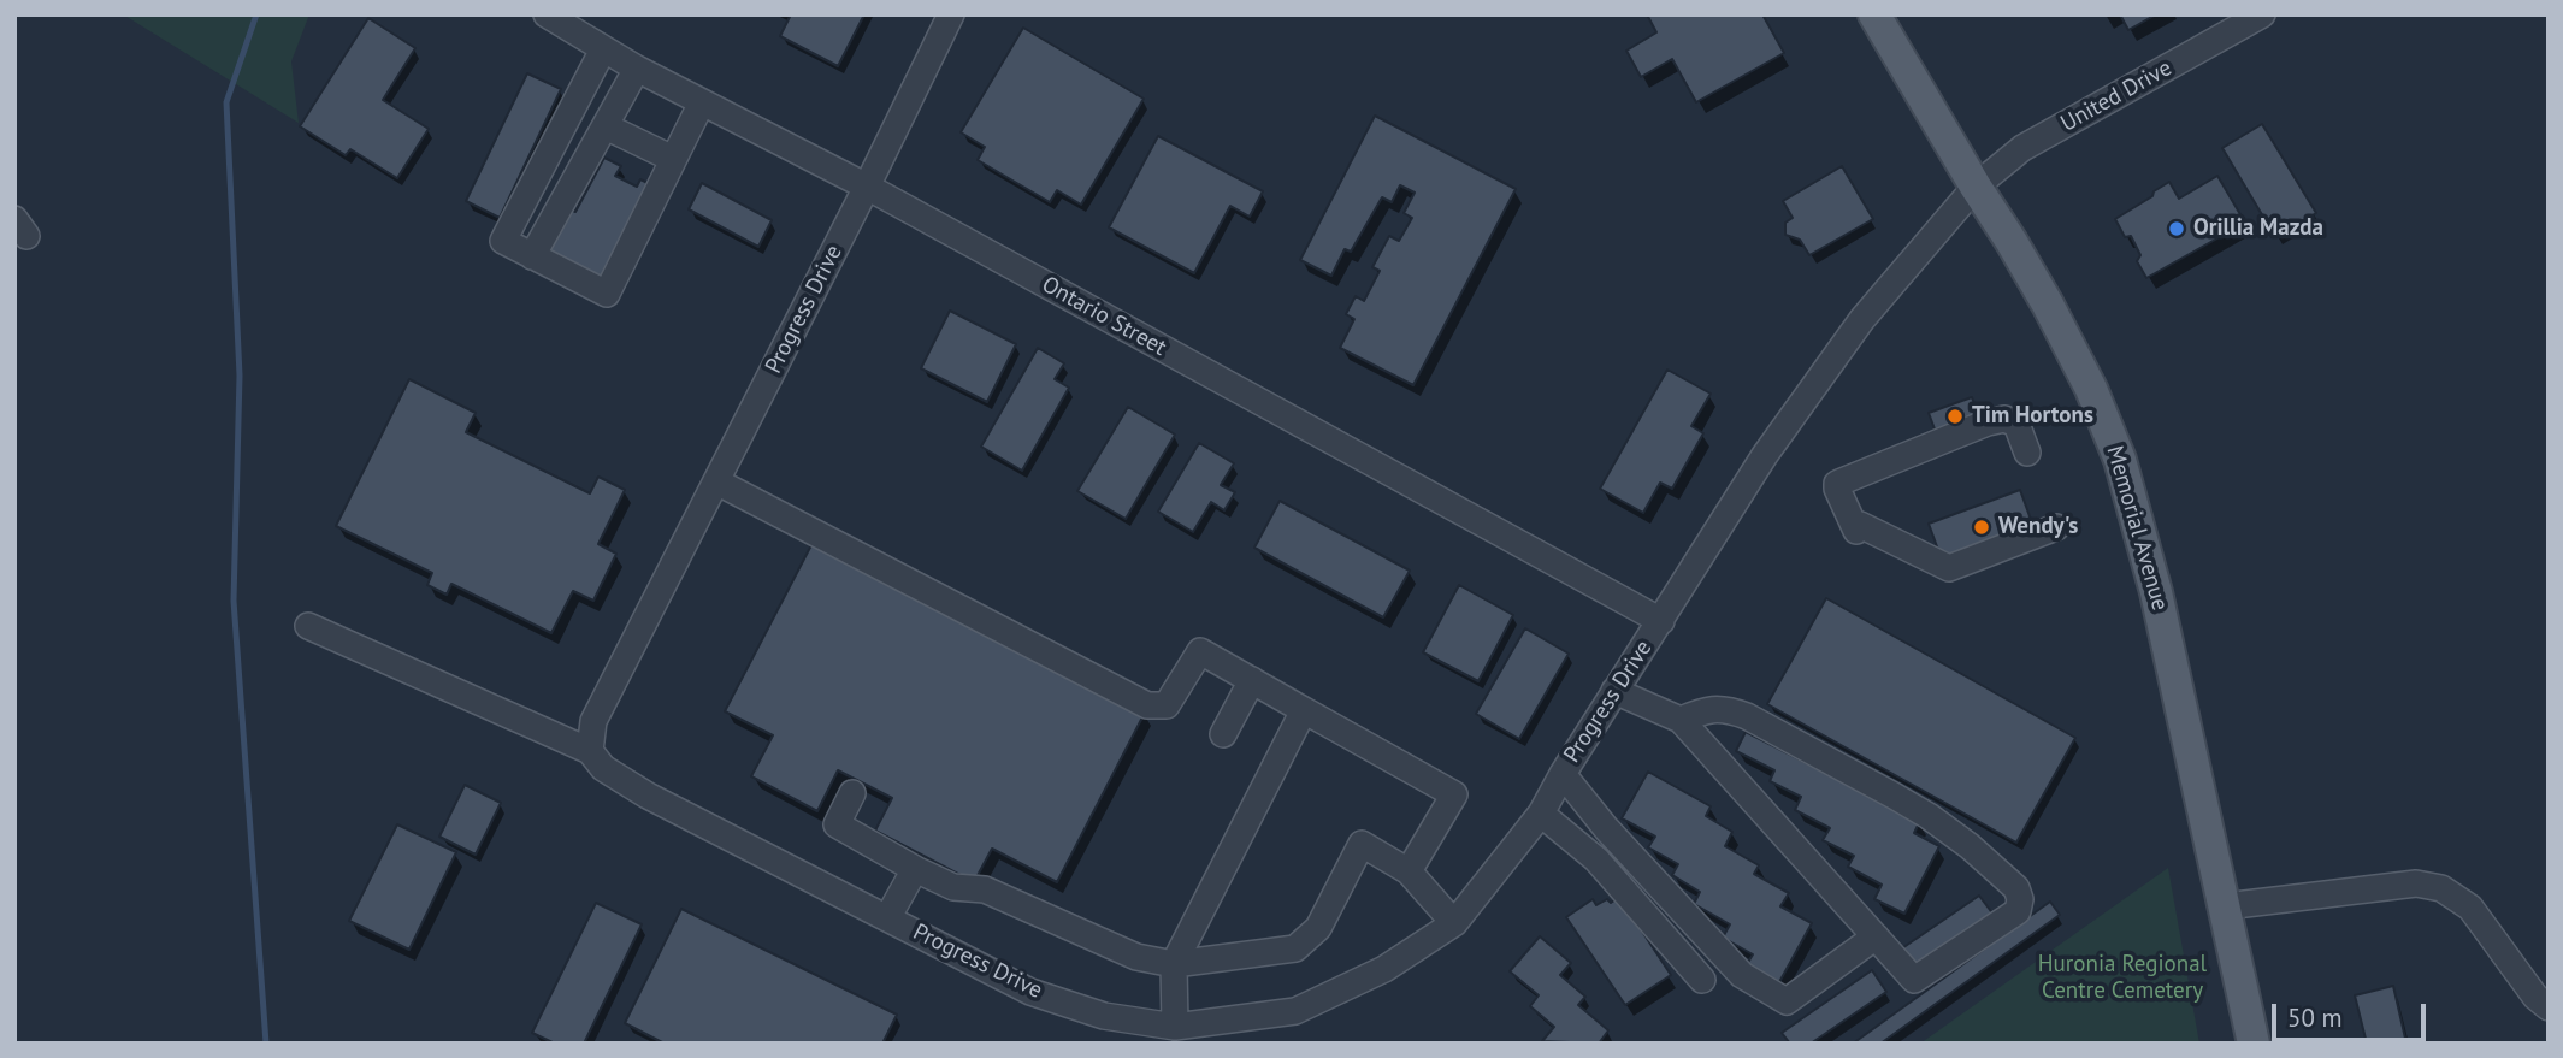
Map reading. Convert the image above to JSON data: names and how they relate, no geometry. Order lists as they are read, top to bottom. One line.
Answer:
{"streets":{"main road":["Memorial Avenue"],"street":["United Drive","Progress Drive","Ontario Street"]},"crossings":[["United Drive","Progress Drive"],["United Drive","Memorial Avenue"],["Progress Drive","Ontario Street"],["Progress Drive","Memorial Avenue"]],"parks":["Huronia Regional Centre Cemetery"],"places":["Orillia Mazda","Tim Hortons","Wendy's"],"scale_bar":"50 m"}
